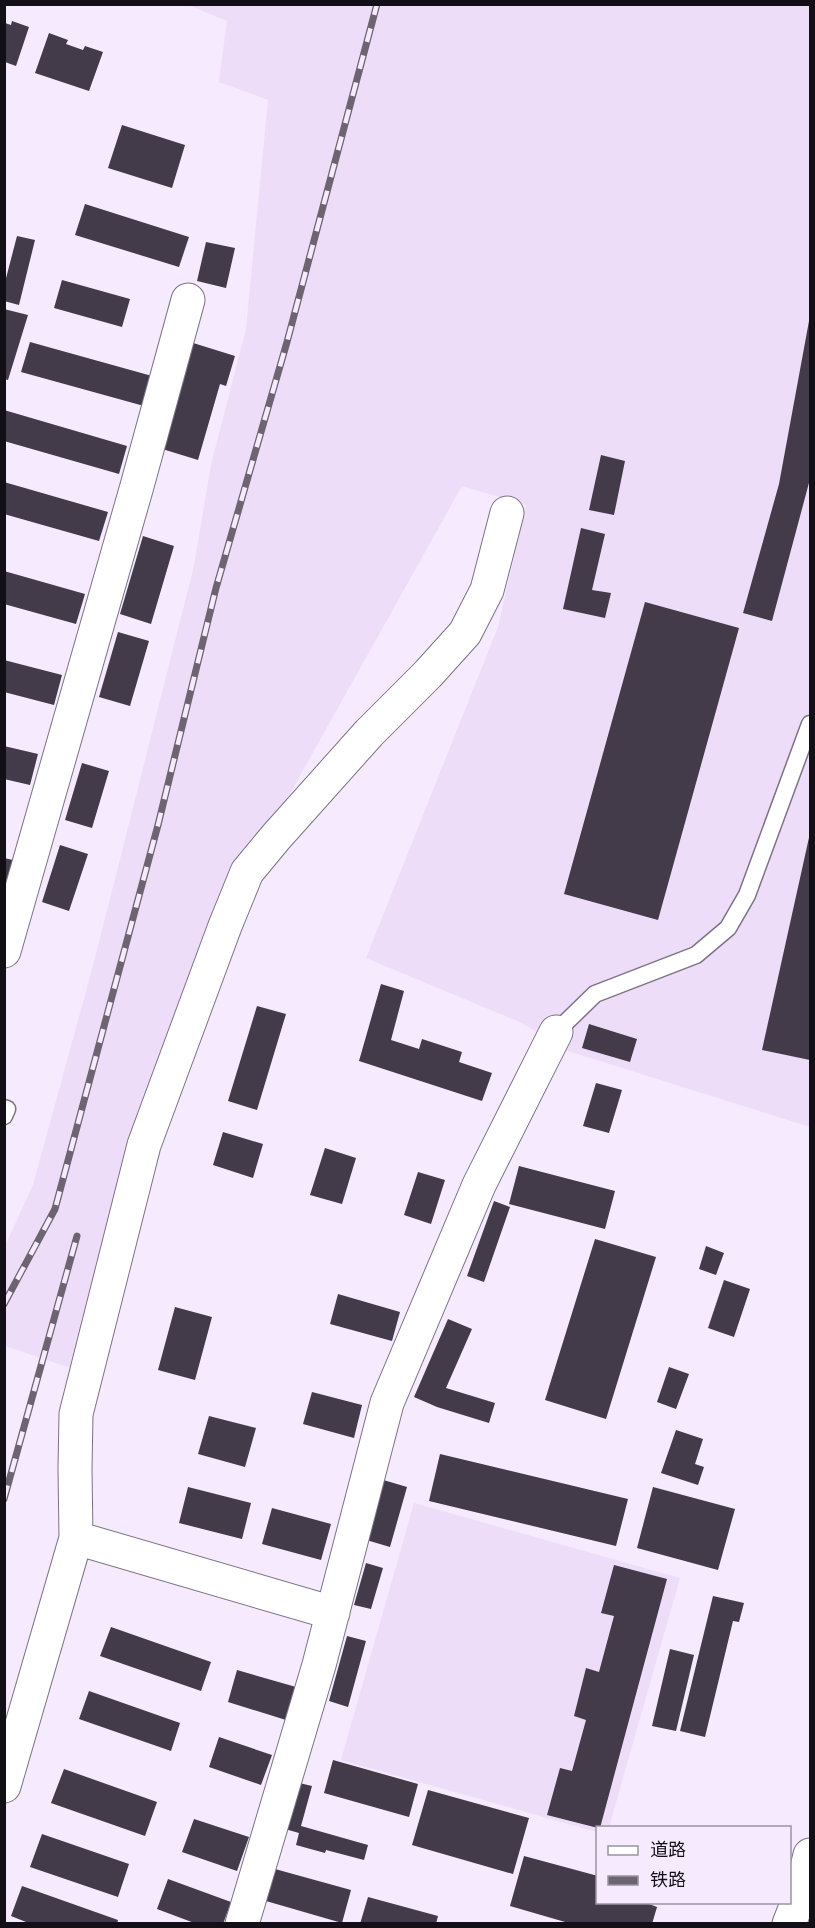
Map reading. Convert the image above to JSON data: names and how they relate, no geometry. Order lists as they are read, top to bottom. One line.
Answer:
{"legend":["道路","铁路"]}
